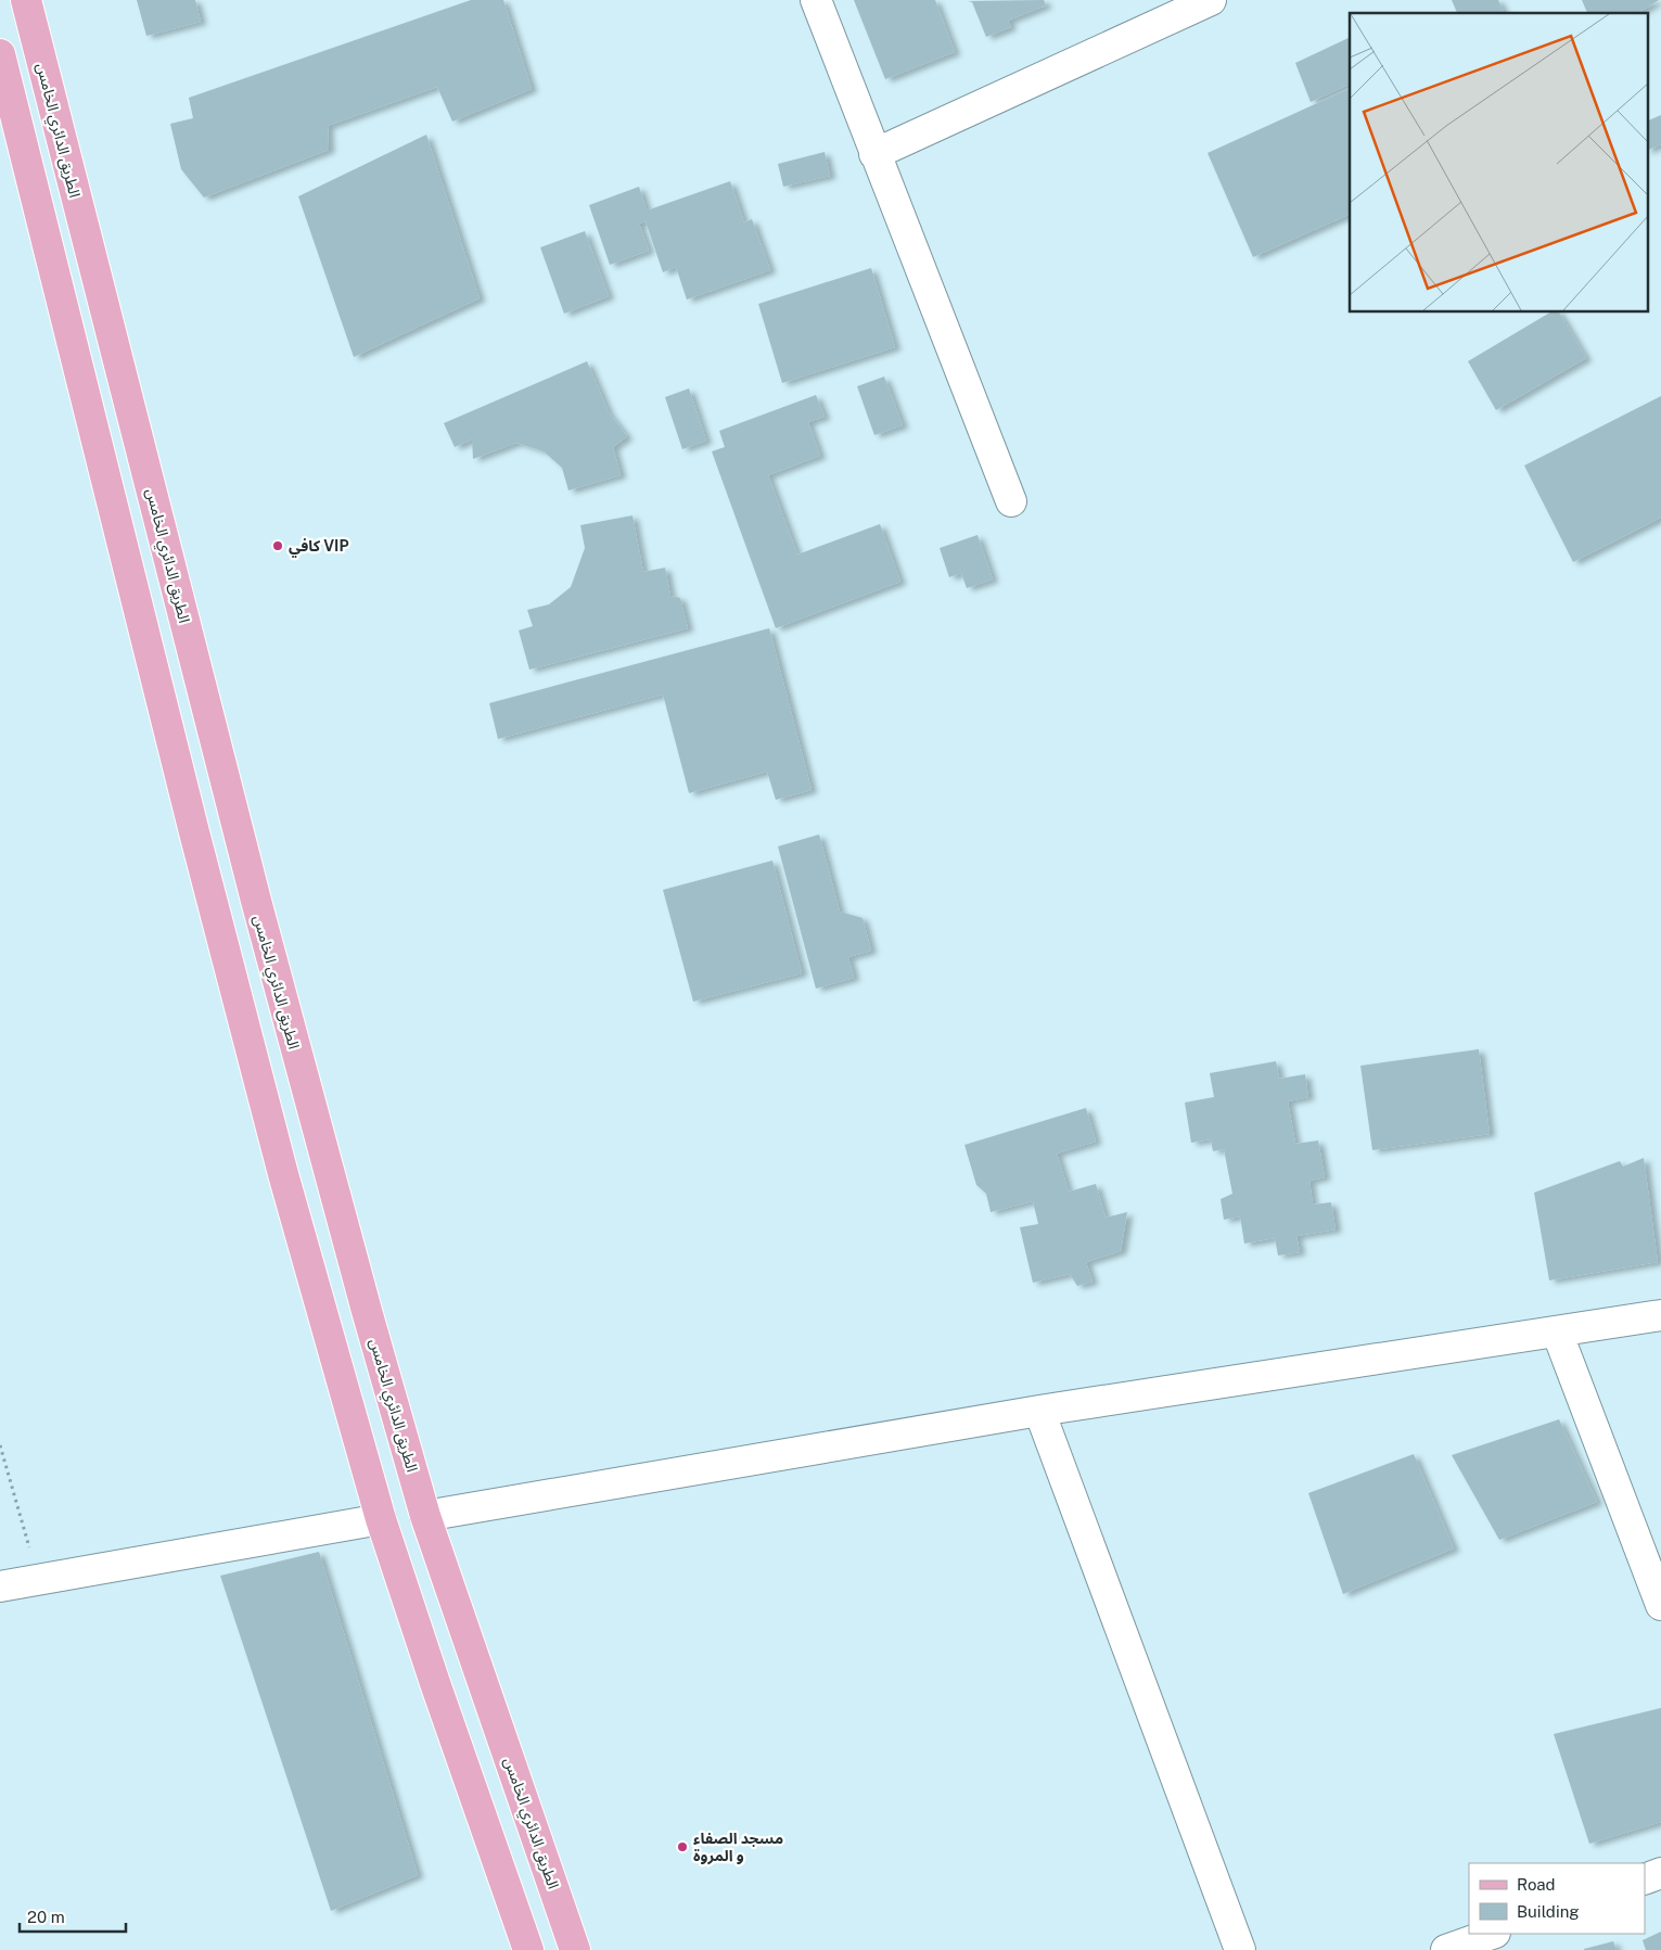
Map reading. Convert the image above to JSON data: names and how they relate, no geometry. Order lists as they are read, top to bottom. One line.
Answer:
{"streets":{"main road":["الطريق الدائري الخامس"]},"places":["كافي VIP","مسجد الصفاء و المروة"],"legend":["Road","Building"],"scale_bar":"20 m"}
